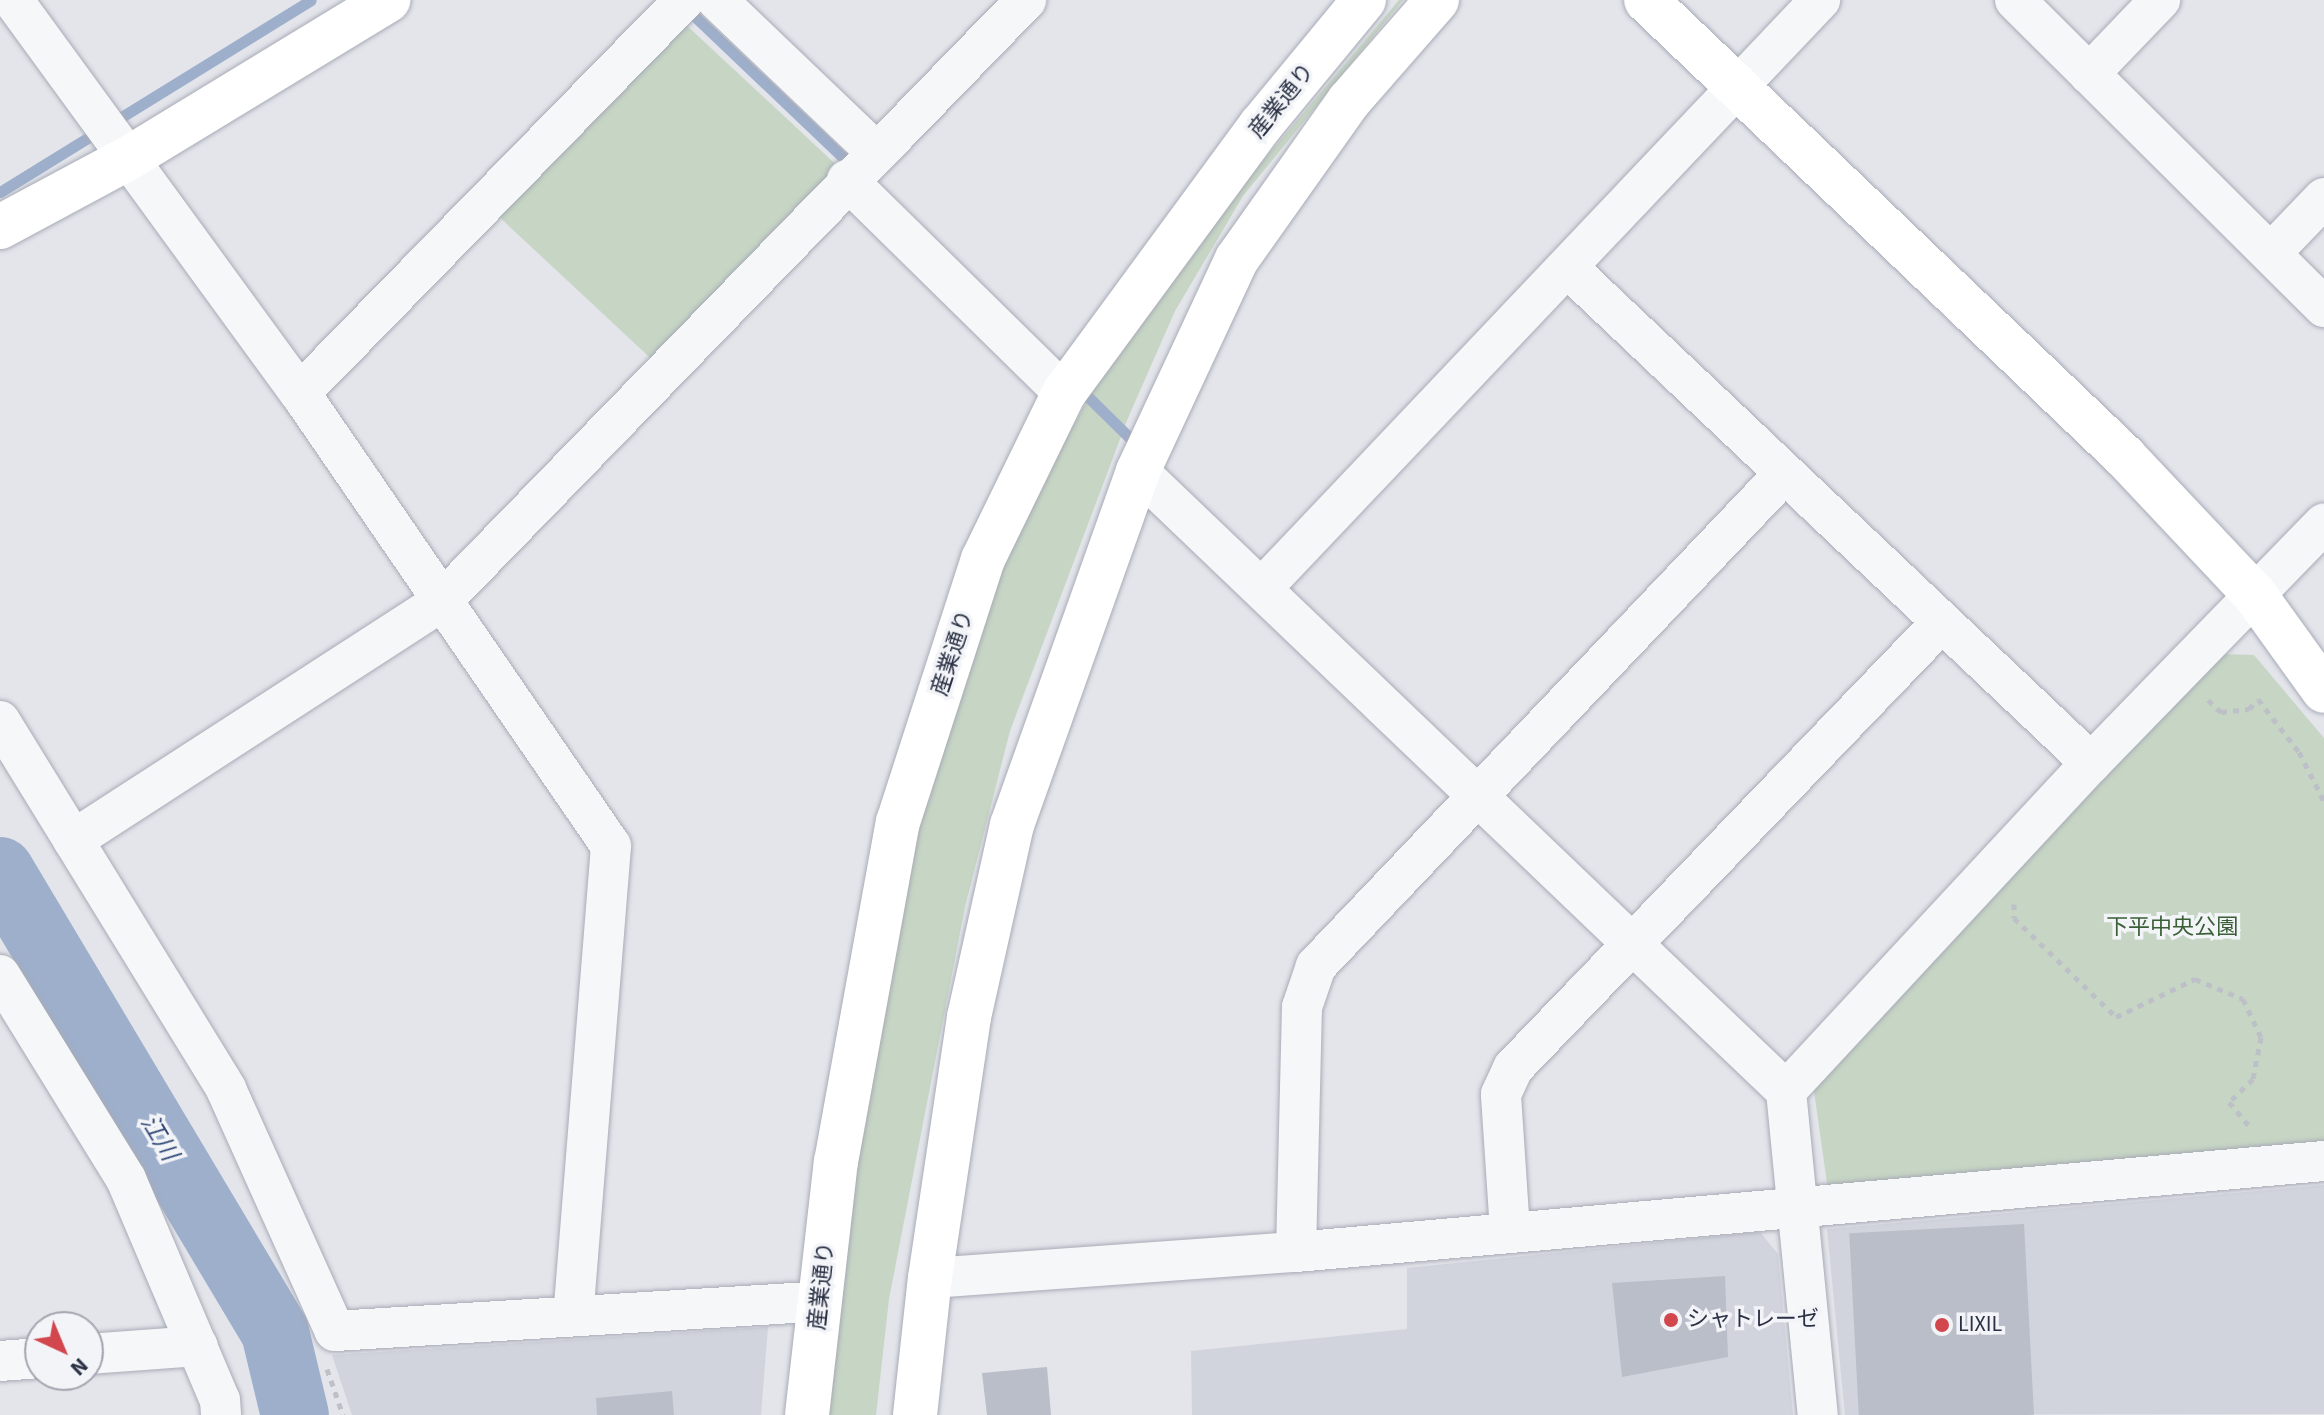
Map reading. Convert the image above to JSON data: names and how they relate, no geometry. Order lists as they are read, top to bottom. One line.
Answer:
{"streets":{"street":["産業通り"]},"water":["江川"],"parks":["下平中央公園"],"places":["シャトレーゼ","LIXIL"],"north":"bottom right"}
